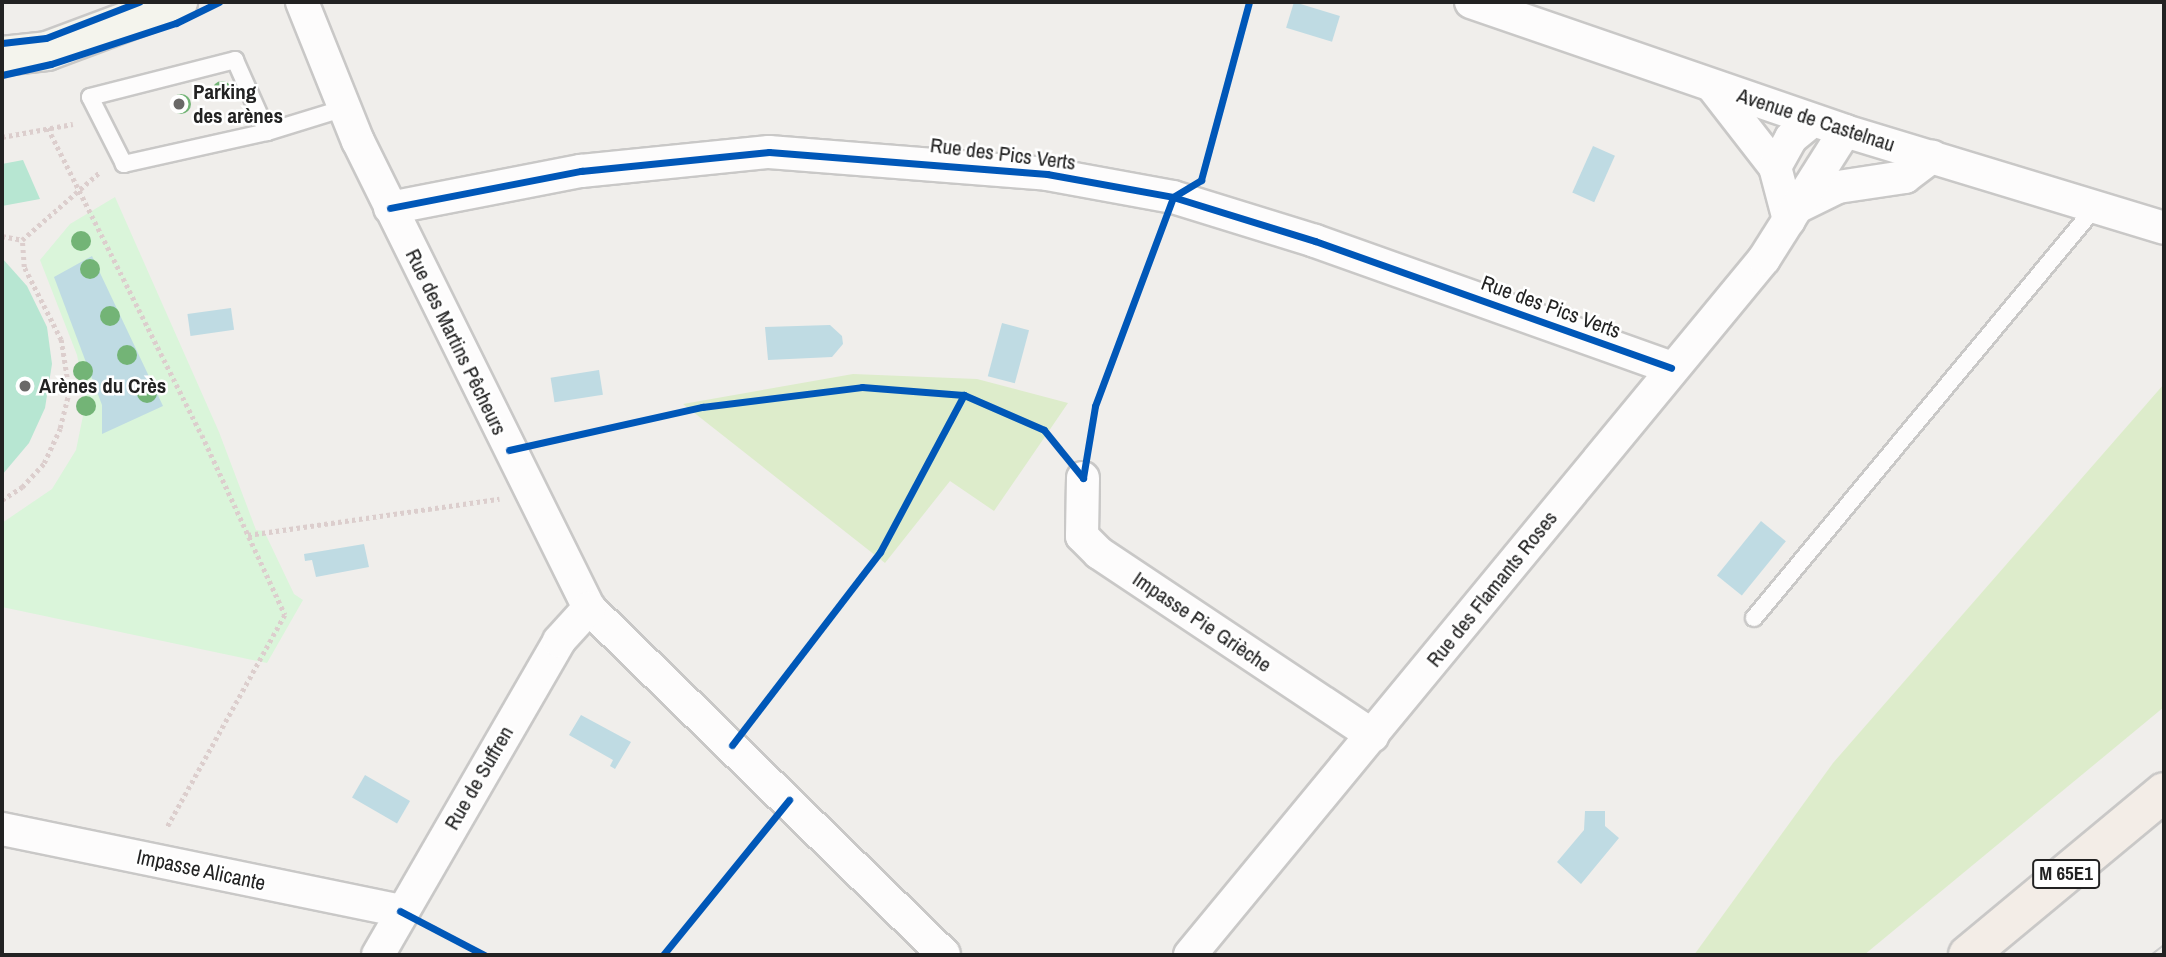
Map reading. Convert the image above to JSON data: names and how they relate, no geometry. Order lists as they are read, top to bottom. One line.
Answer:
{"streets":{"main road":["M 65E1"],"street":["Avenue de Castelnau","Rue des Pics Verts","Rue des Martins Pêcheurs","Rue des Flamants Roses","Impasse Pie Grièche","Rue de Suffren","Impasse Alicante"]},"crossings":[["Avenue de Castelnau","Rue des Flamants Roses"],["Rue des Pics Verts","Rue des Martins Pêcheurs"],["Rue des Pics Verts","Rue des Flamants Roses"],["Rue des Martins Pêcheurs","Rue de Suffren"],["Rue des Flamants Roses","Impasse Pie Grièche"],["Rue de Suffren","Impasse Alicante"]],"places":["Parking des arènes","Arènes du Crès"]}
